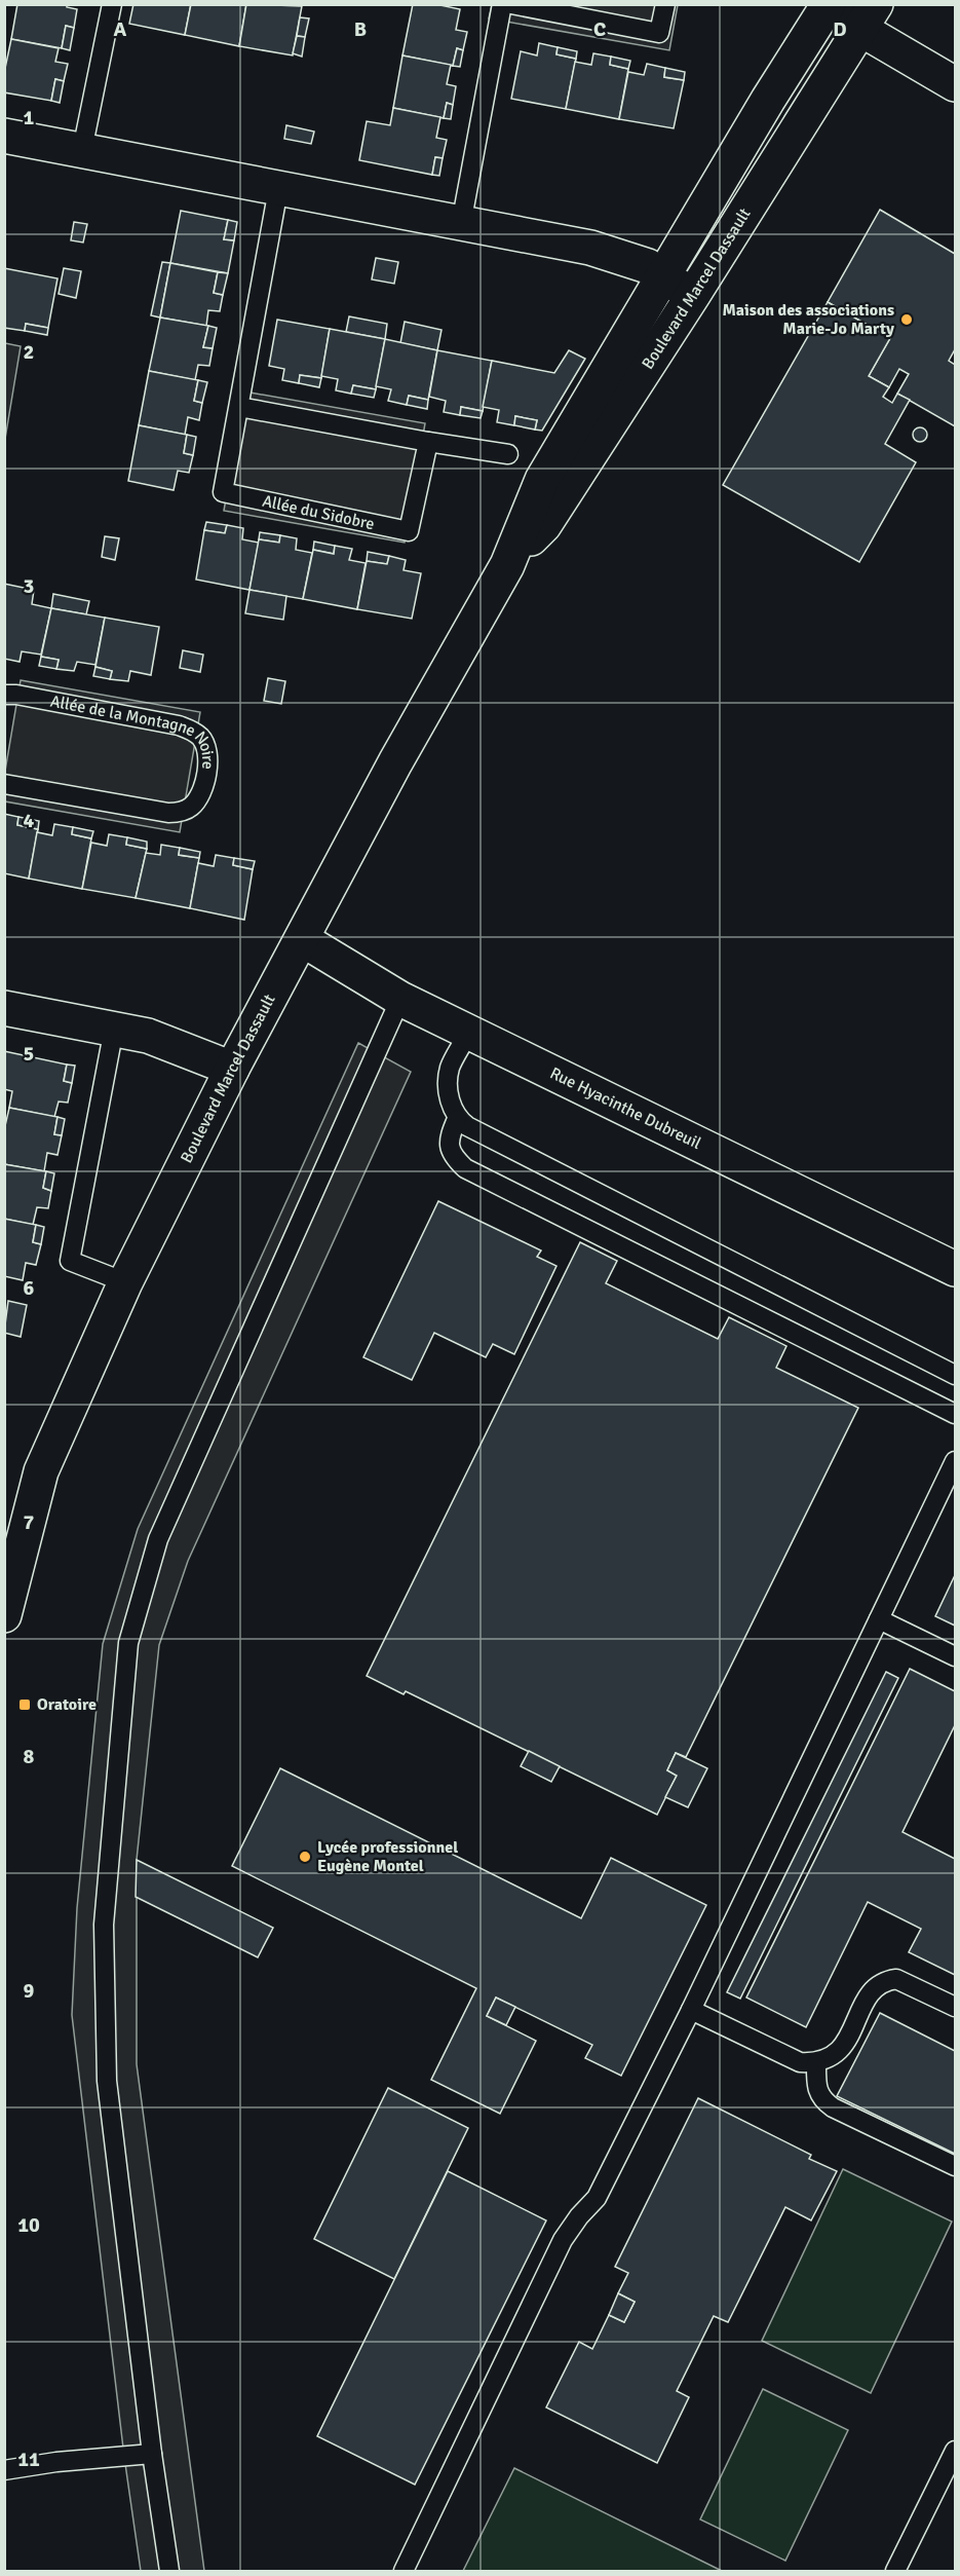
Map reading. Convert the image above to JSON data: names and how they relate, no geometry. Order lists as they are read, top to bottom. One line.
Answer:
{"streets":{"main road":["Boulevard Marcel Dassault","Rue Hyacinthe Dubreuil"],"lane":["Allée du Sidobre","Allée de la Montagne Noire"]},"crossings":[["Boulevard Marcel Dassault","Rue Hyacinthe Dubreuil"]],"places":{"other":["Maison des associations Marie-Jo Marty","Lycée professionnel Eugène Montel"],"transit":["Oratoire"]},"grid":{"columns":["A","B","C","D"],"rows":["1","2","3","4","5","6","7","8","9","10","11"]}}
